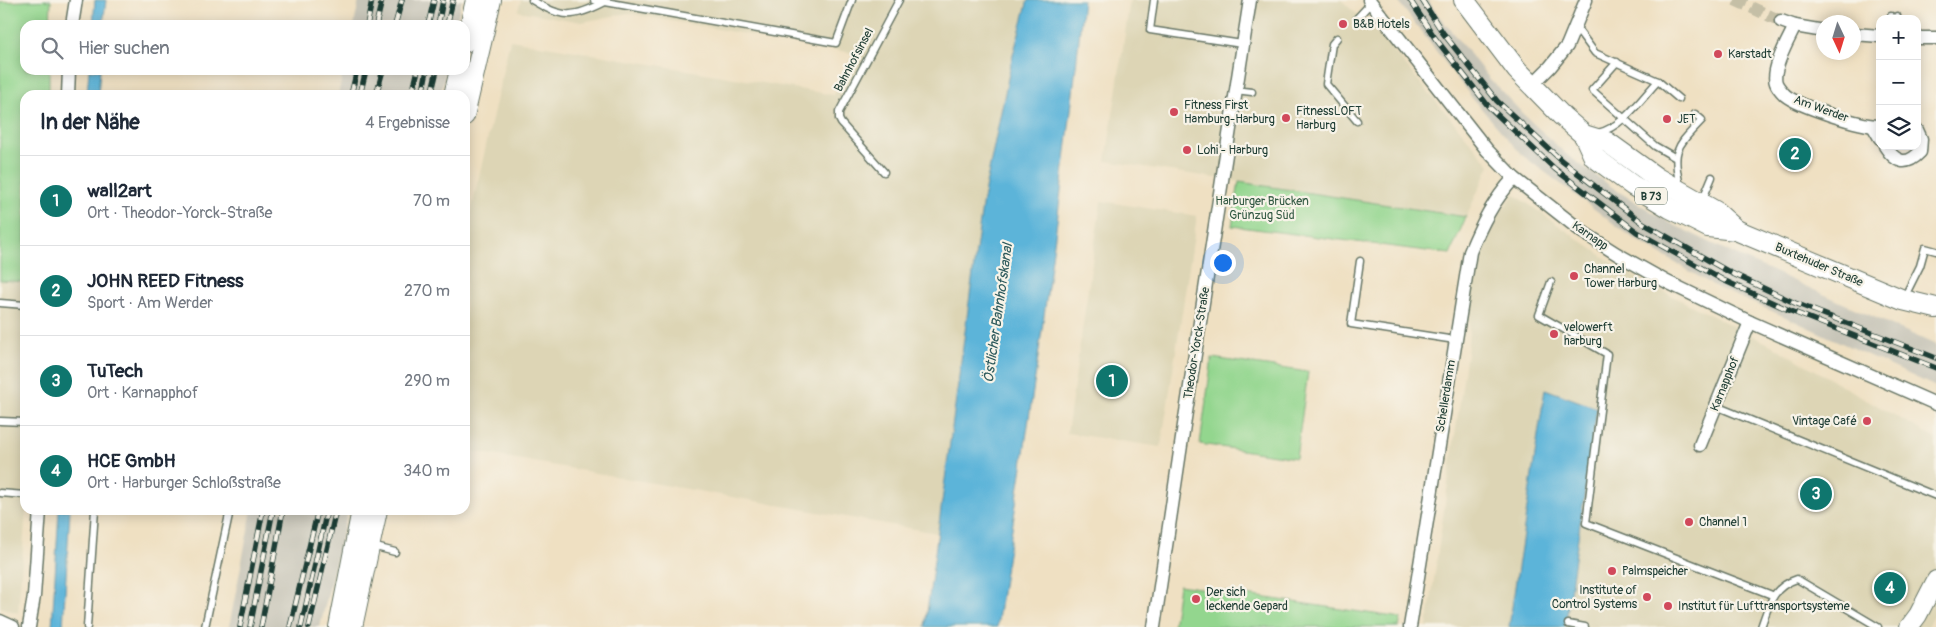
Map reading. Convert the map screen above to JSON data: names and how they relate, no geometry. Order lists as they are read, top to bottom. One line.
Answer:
{"streets":{"main road":["B 73","Buxtehuder Straße"],"street":["Am Werder","Karnapp","Theodor-Yorck-Straße","Karnapphof","Schellerdamm"],"lane":["Bahnhofsinsel"]},"crossings":[["Karnapp","Karnapphof"],["Karnapp","Schellerdamm"]],"water":["Östlicher Bahnhofskanal"],"parks":["Harburger Brücken Grünzug Süd"],"places":["B&B Hotels","Karstadt","Fitness First Hamburg-Harburg","FitnessLOFT Harburg","JET","Lohi - Harburg","Channel Tower Harburg","velowerft harburg","Vintage Café","Channel 1","Palmspeicher","Institute of Control Systems","Der sich leckende Gepard","Institut für Lufttransportsysteme"],"north":"bottom","page":{"map_buttons":["+","−"],"search":"Hier suchen","heading":["In der Nähe","4 Ergebnisse"],"pins":["2","1","3","4"],"list":[{"mark":"1","name":"wall2art","note":"Ort · Theodor-Yorck-Straße","value":"70 m"},{"mark":"2","name":"JOHN REED Fitness","note":"Sport · Am Werder","value":"270 m"},{"mark":"3","name":"TuTech","note":"Ort · Karnapphof","value":"290 m"},{"mark":"4","name":"HCE GmbH","note":"Ort · Harburger Schloßstraße","value":"340 m"}]}}
